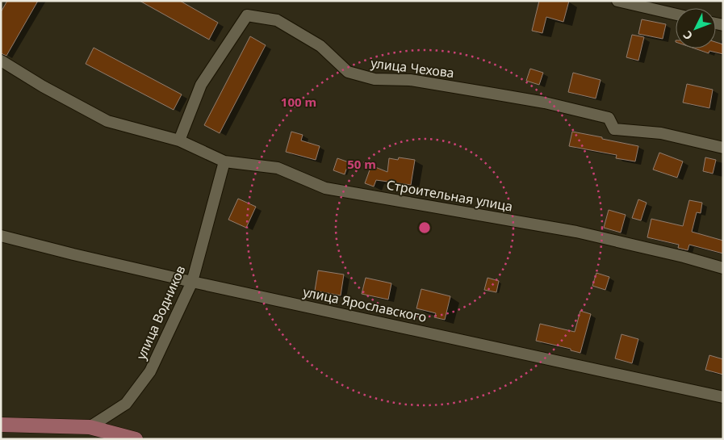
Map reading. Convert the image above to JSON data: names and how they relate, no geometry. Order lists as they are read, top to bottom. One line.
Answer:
{"streets":{"street":["улица Чехова","Строительная улица","улица Ярославского","улица Водников"]},"crossings":[["улица Чехова","Строительная улица"],["Строительная улица","улица Водников"],["улица Ярославского","улица Водников"]],"north":"bottom left","rings":["100 m","50 m"]}
